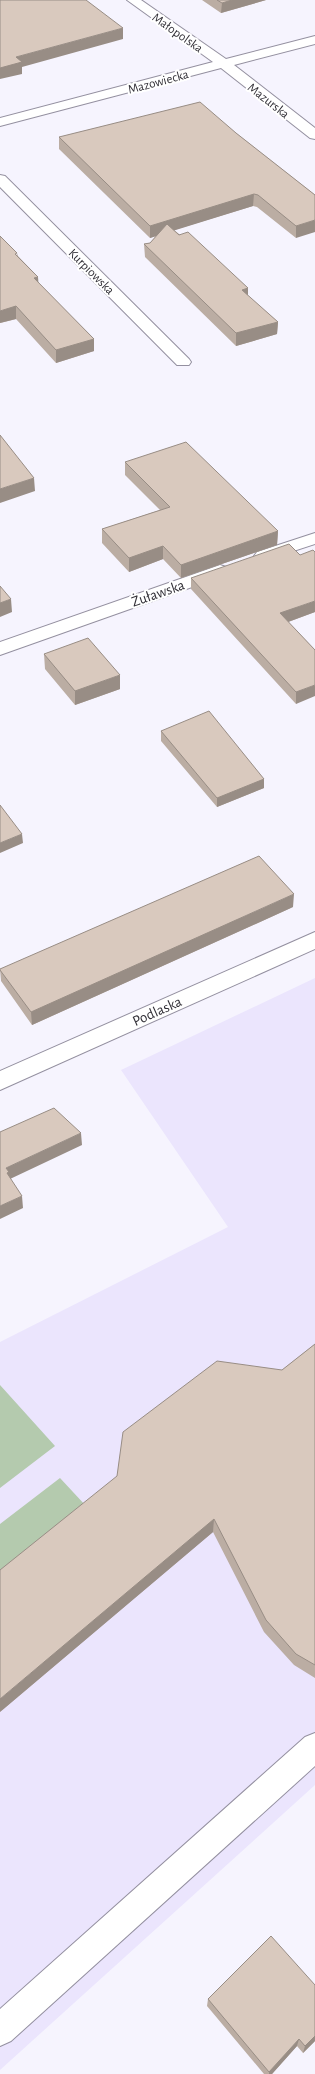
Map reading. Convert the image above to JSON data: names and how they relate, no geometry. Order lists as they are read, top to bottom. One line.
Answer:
{"streets":{"street":["Małopolska","Mazowiecka","Mazurska","Kurpiowska","Żuławska","Podlaska"]},"crossings":[["Małopolska","Mazowiecka"],["Małopolska","Mazurska"],["Mazowiecka","Mazurska"]]}
